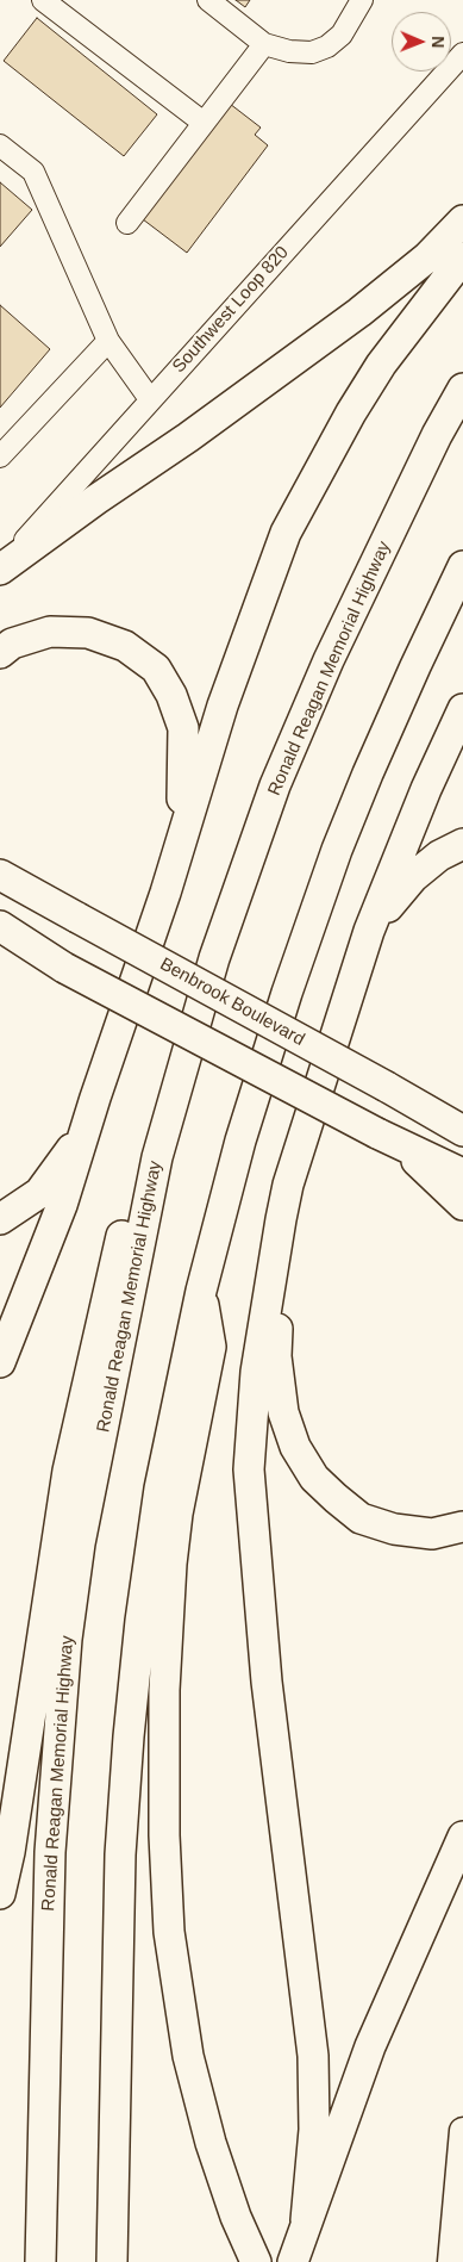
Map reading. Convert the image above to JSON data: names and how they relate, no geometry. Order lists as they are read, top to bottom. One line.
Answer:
{"streets":{"highway":["Ronald Reagan Memorial Highway","Benbrook Boulevard"],"street":["Southwest Loop 820"]},"north":"right"}
